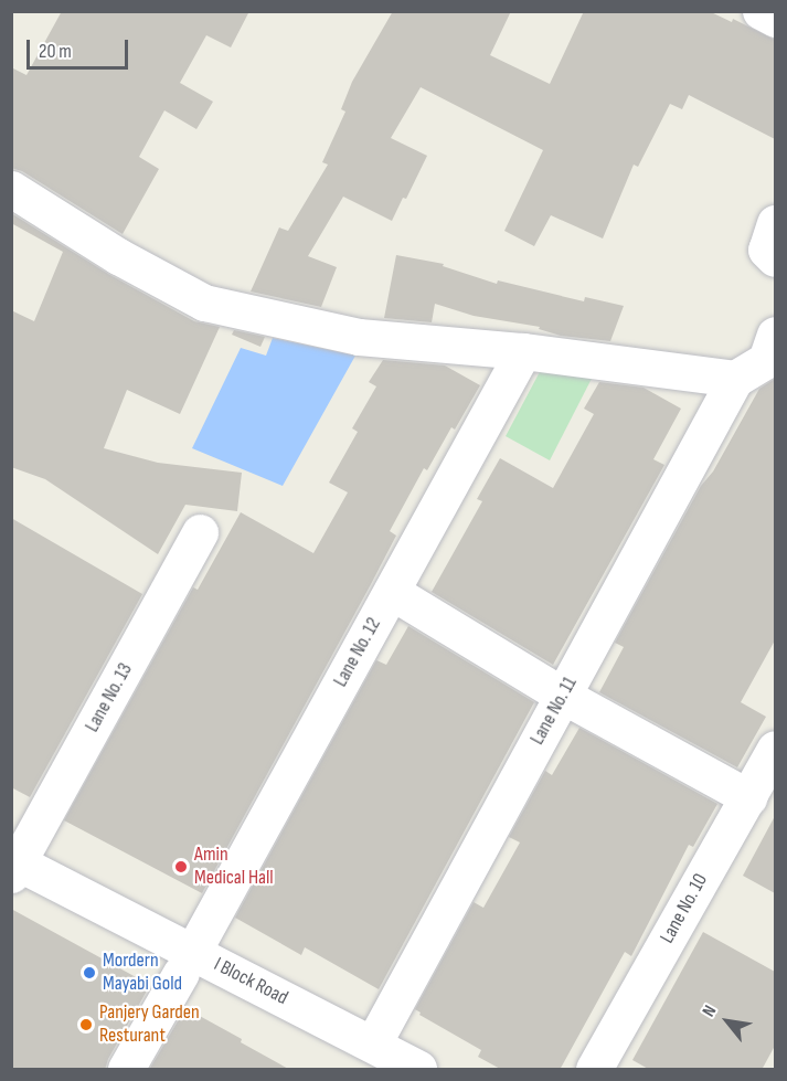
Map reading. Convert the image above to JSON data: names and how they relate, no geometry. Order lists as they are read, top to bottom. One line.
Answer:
{"streets":{"street":["Lane No. 12","Lane No. 13","Lane No. 11","Lane No. 10","I Block Road"]},"crossings":[["Lane No. 12","I Block Road"],["Lane No. 13","I Block Road"],["Lane No. 11","I Block Road"]],"places":["Amin Medical Hall","Mordern Mayabi Gold","Panjery Garden Resturant"],"scale_bar":"20 m","north":"top left"}
